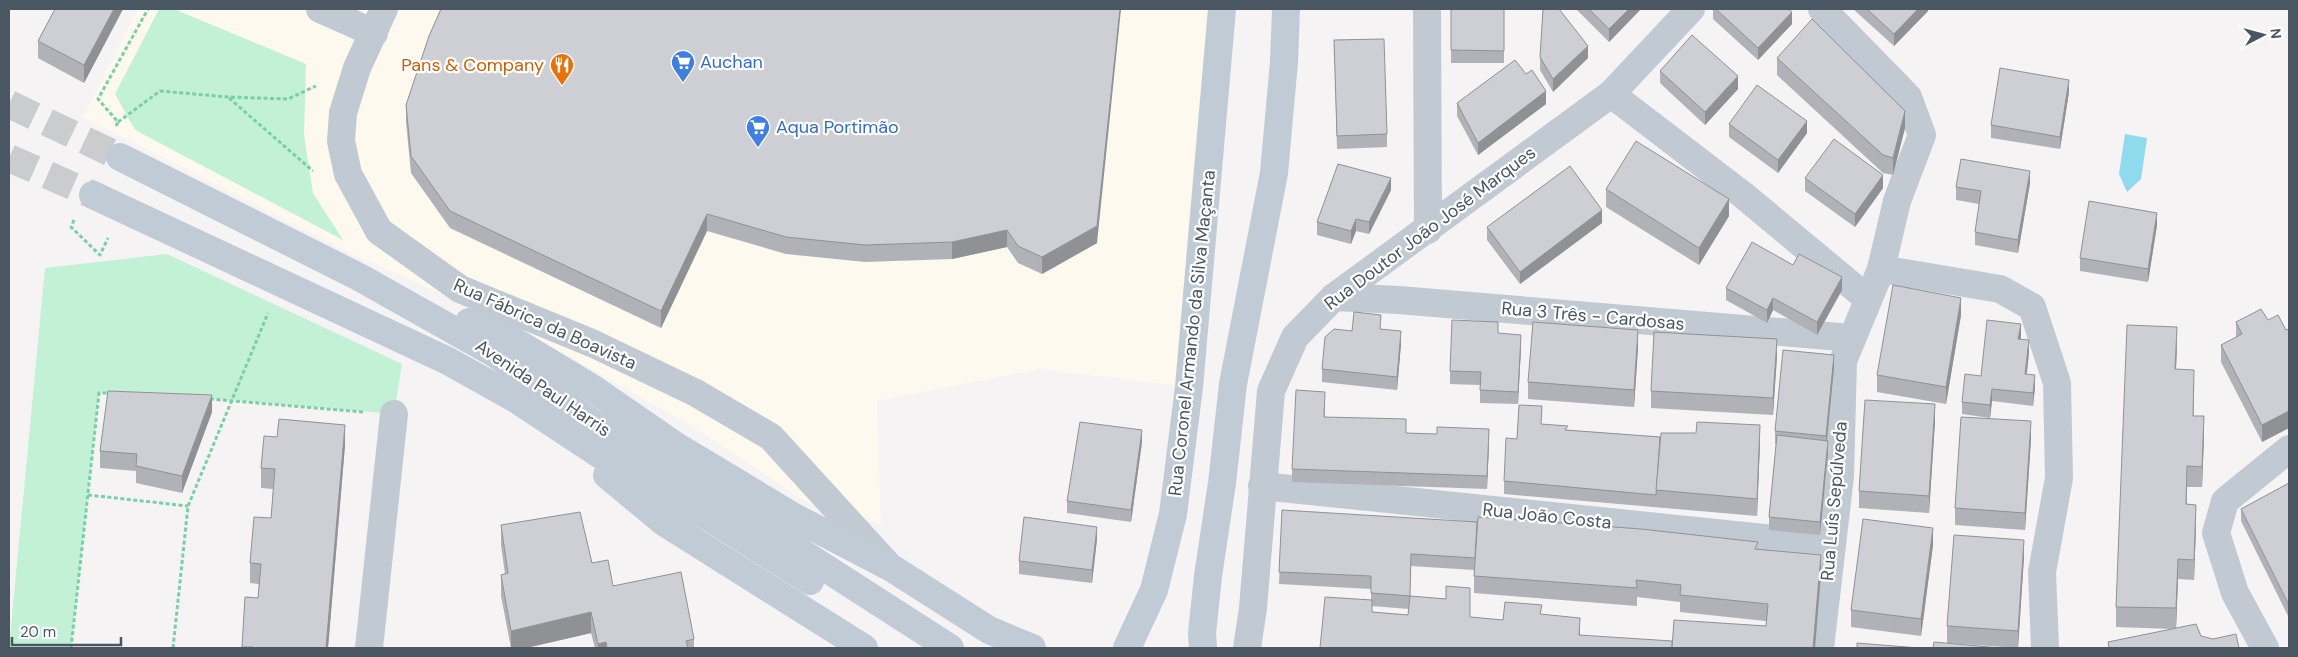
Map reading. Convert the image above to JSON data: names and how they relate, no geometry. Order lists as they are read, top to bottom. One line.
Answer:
{"streets":{"main road":["Rua Coronel Armando da Silva Maçanta","Avenida Paul Harris"],"street":["Rua Doutor João José Marques","Rua 3 Três - Cardosas","Rua Fábrica da Boavista","Rua Luís Sepúlveda","Rua João Costa"]},"crossings":[["Rua Doutor João José Marques","Rua 3 Três - Cardosas"],["Rua Doutor João José Marques","Rua João Costa"],["Rua 3 Três - Cardosas","Rua Luís Sepúlveda"],["Rua Luís Sepúlveda","Rua João Costa"]],"places":{"supermarket":["Auchan","Aqua Portimão"],"restaurant":["Pans & Company"]},"scale_bar":"20 m","north":"right"}
